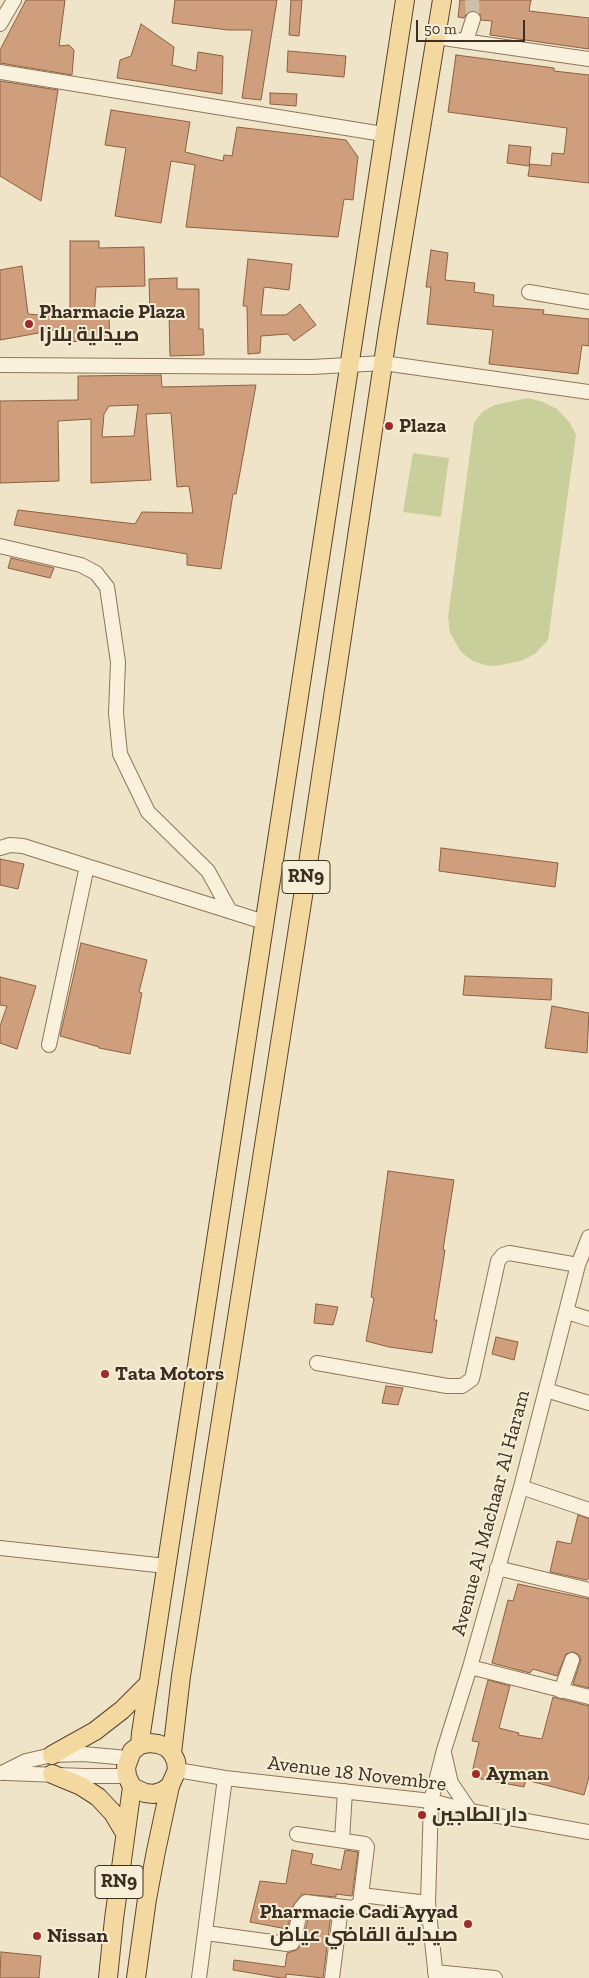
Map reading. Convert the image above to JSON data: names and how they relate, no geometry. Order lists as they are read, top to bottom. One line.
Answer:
{"streets":{"main road":["RN9"],"street":["Avenue Al Machaar Al Haram","Avenue 18 Novembre"]},"crossings":[["RN9","Avenue 18 Novembre"],["Avenue Al Machaar Al Haram","Avenue 18 Novembre"]],"places":["Pharmacie Plaza صيدلية بلازا","Plaza","Tata Motors","Ayman","دار الطاجين","Pharmacie Cadi Ayyad صيدلية القاضي عياض","Nissan"],"scale_bar":"50 m"}
